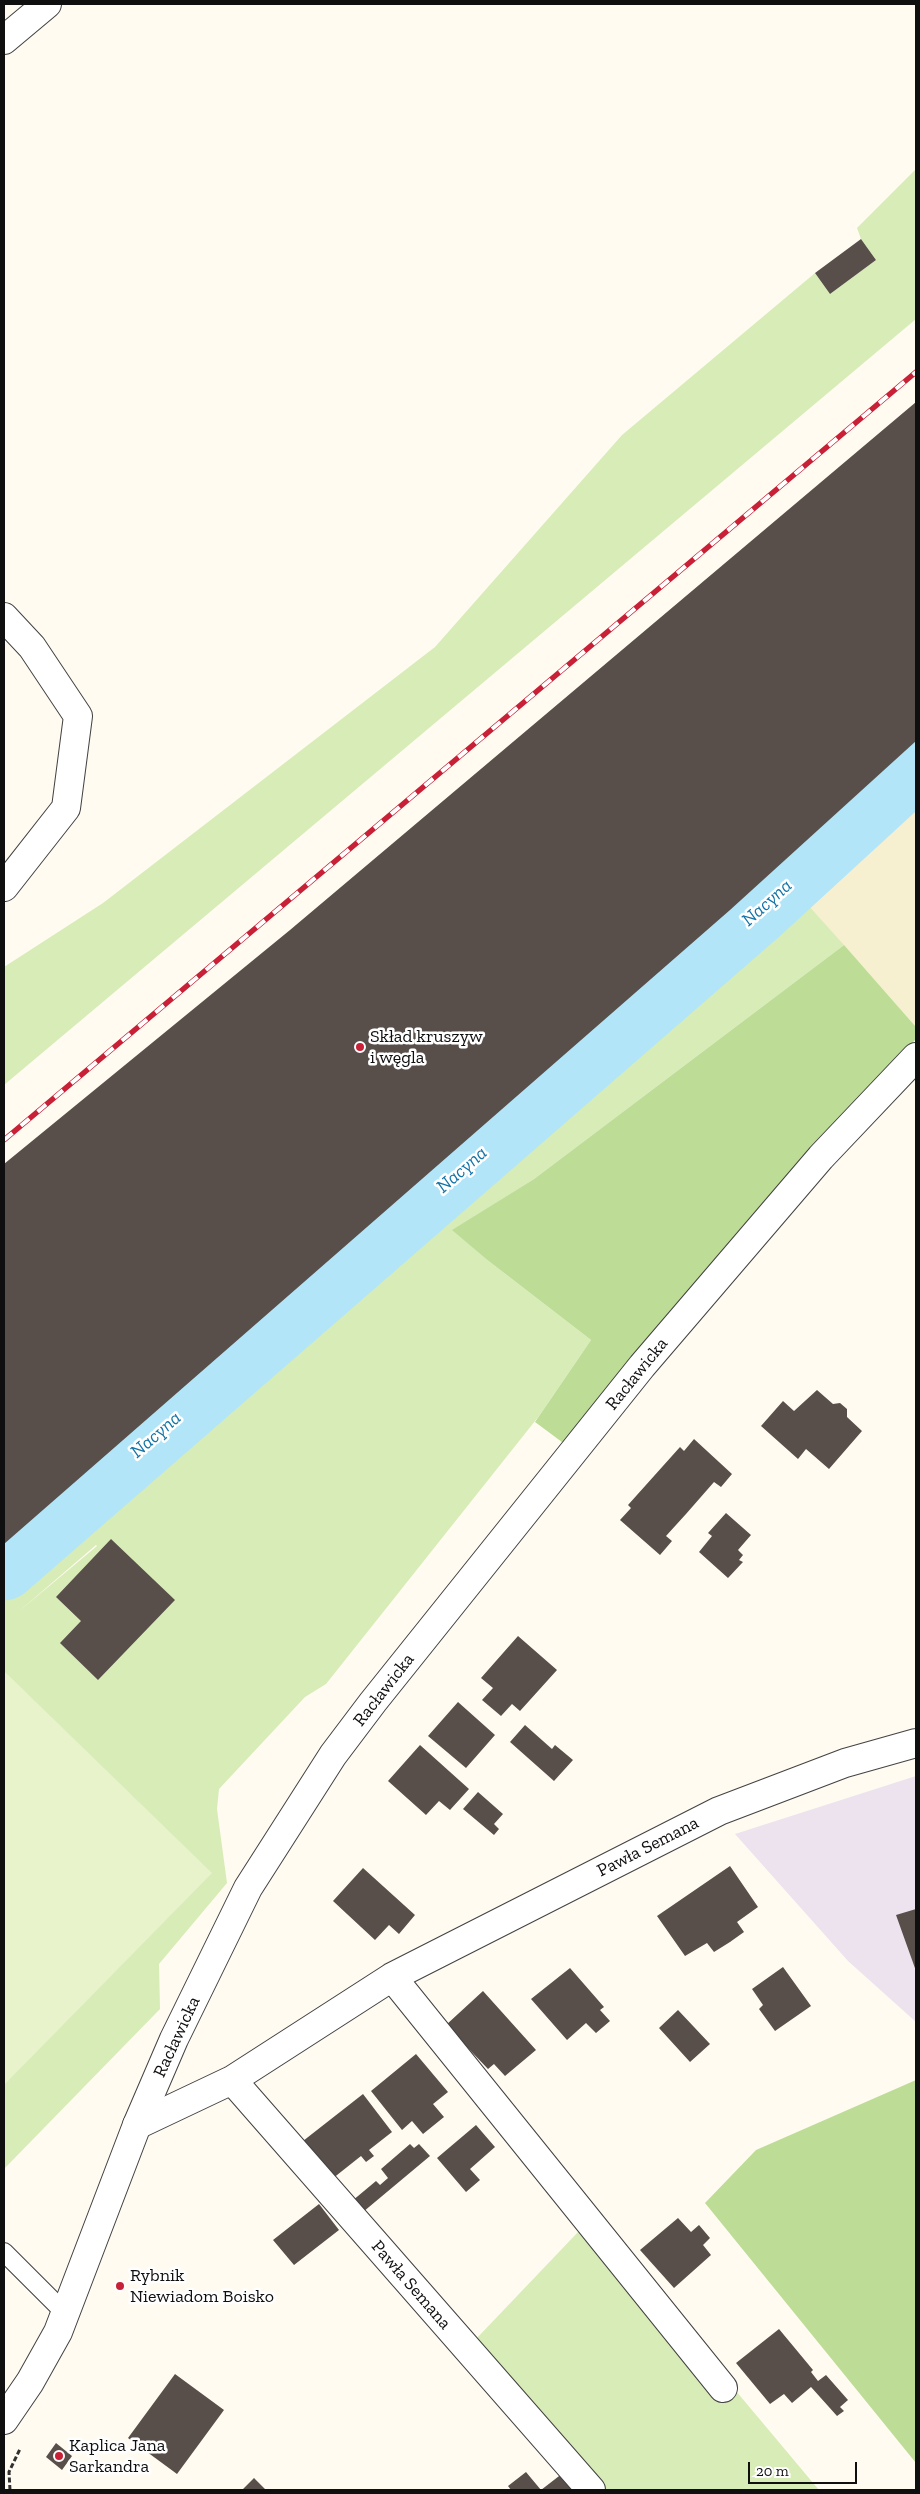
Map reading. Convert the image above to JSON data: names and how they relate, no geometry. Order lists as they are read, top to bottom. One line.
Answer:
{"streets":{"street":["Racławicka","Pawła Semana"]},"crossings":[["Racławicka","Pawła Semana"]],"water":["Nacyna"],"places":["Skład kruszyw i węgla","Rybnik Niewiadom Boisko","Kaplica Jana Sarkandra"],"scale_bar":"20 m"}
